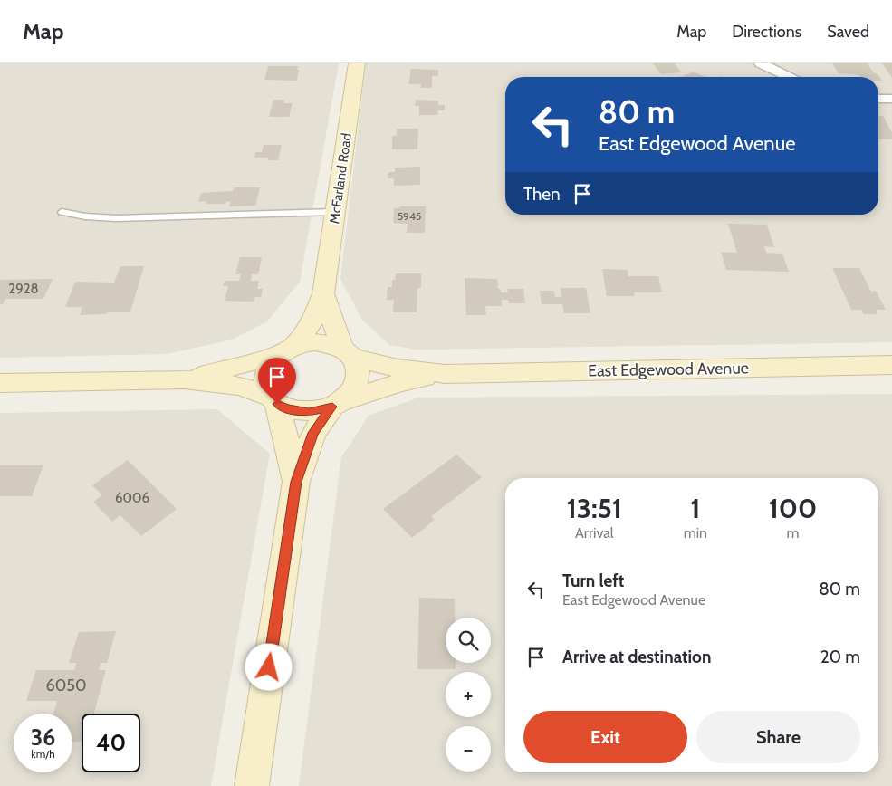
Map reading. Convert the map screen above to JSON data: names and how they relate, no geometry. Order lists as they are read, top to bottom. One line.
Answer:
{"streets":{"main road":["McFarland Road","East Edgewood Avenue"]},"crossings":[["McFarland Road","East Edgewood Avenue"]],"house_numbers":["5945","2928","6006","6050"],"page":{"header":"Map","nav":["Map","Directions","Saved"],"turn":["80 m","East Edgewood Avenue"],"then":"Then","eta":["13:51","Arrival","1","min","100","m"],"list":[{"name":"Turn left","note":"East Edgewood Avenue","value":"80 m"},{"name":"Arrive at destination","value":"20 m"}],"map_buttons":["+","−"],"buttons":["Exit","Share"],"speed":"36 km/h","limit":"40"}}
